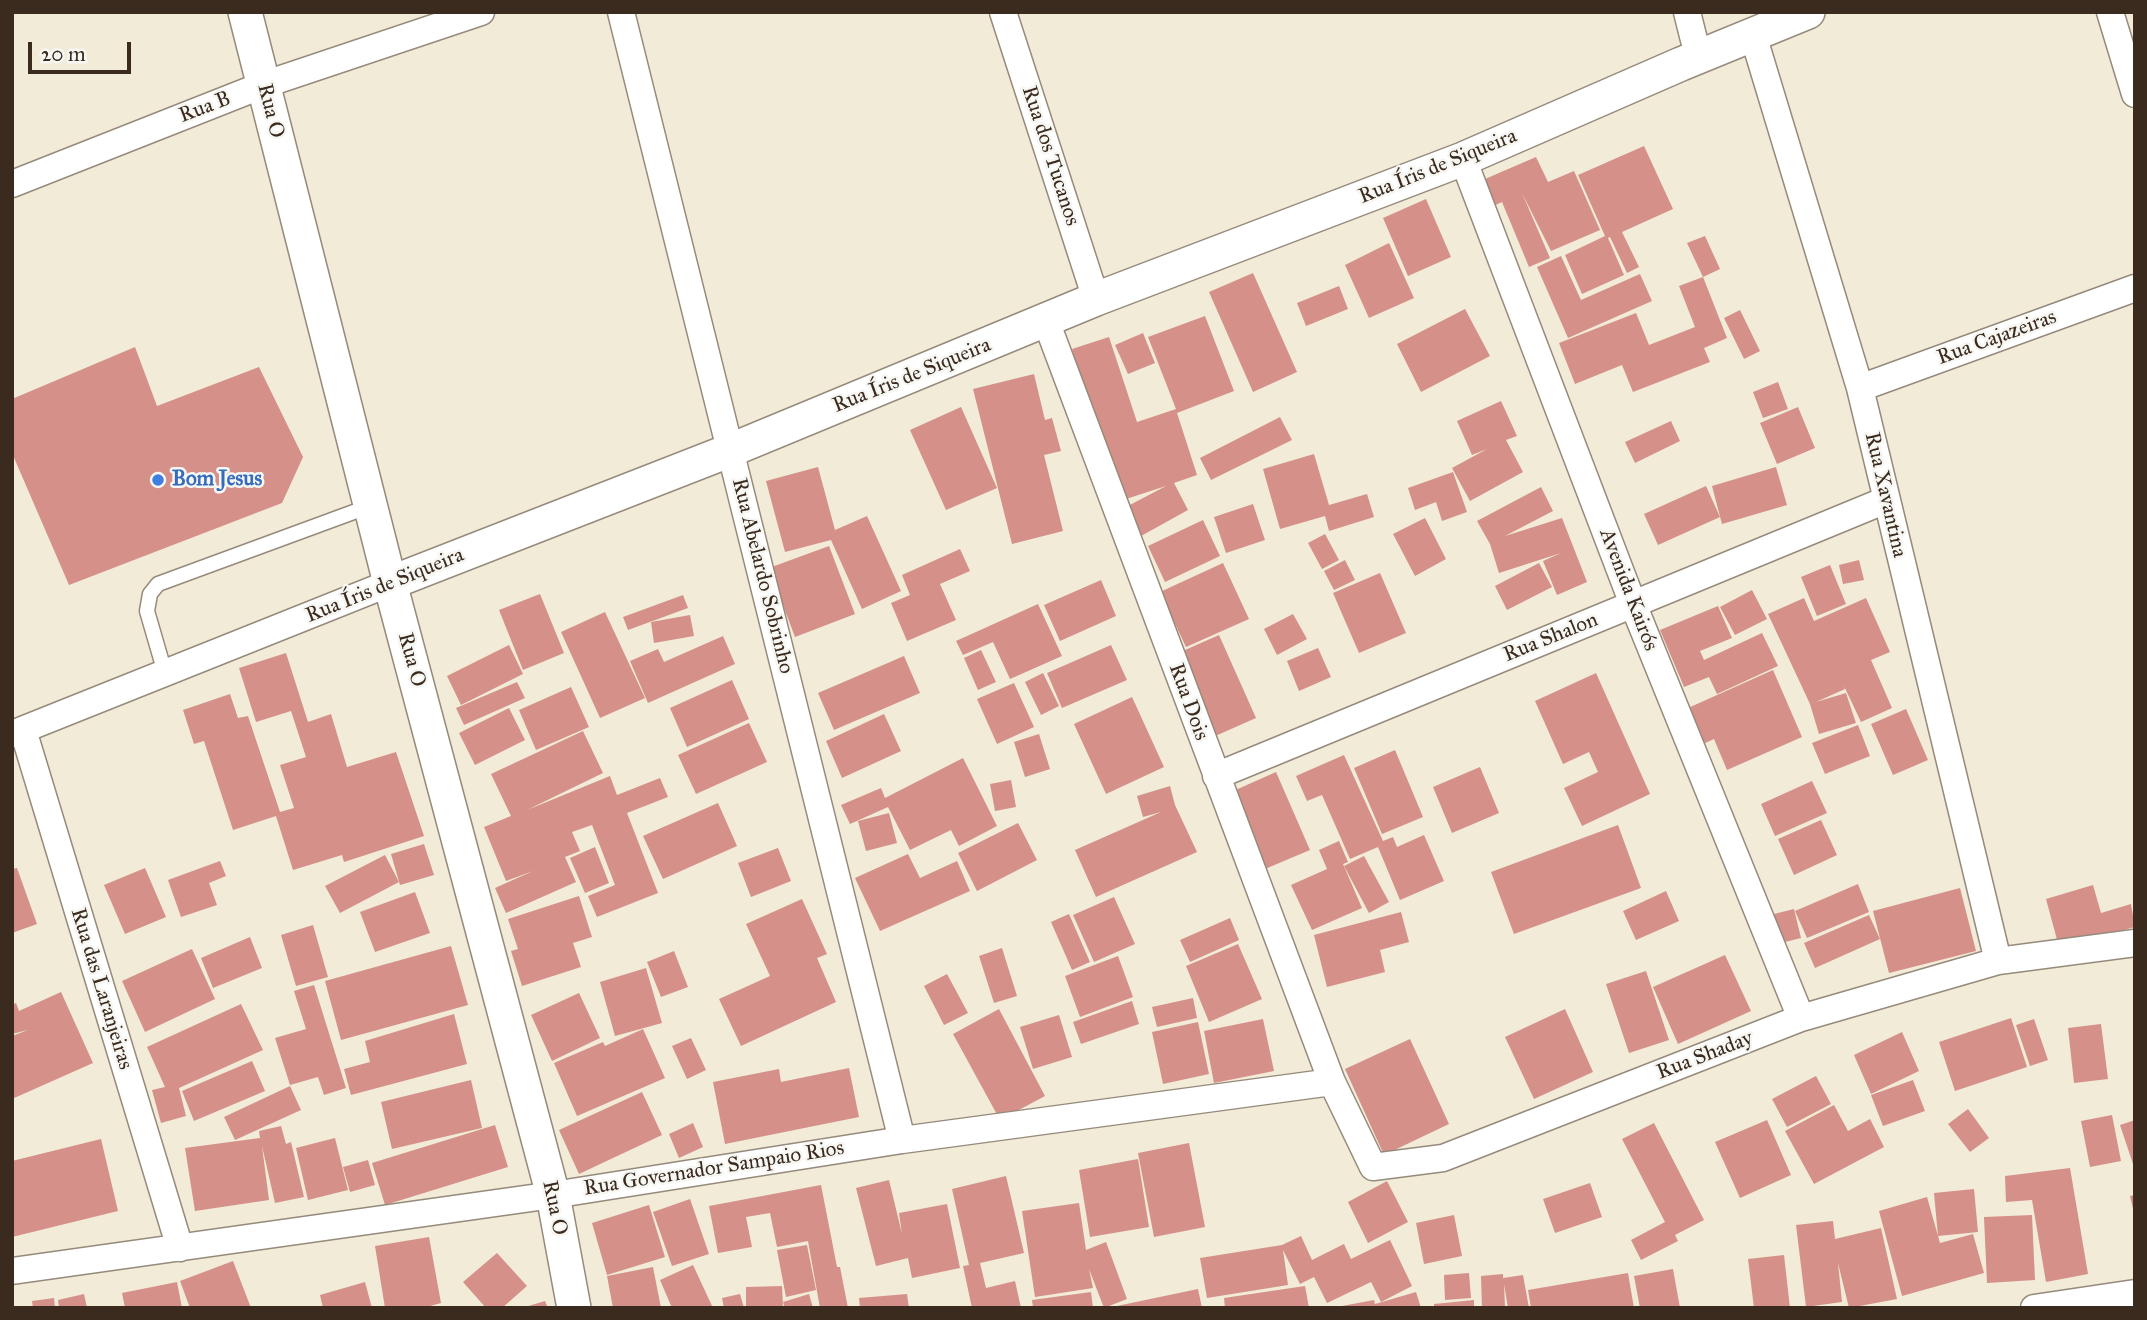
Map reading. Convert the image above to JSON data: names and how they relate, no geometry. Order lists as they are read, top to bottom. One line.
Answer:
{"streets":{"street":["Rua B","Rua O","Rua dos Tucanos","Rua Íris de Siqueira","Rua Cajazeiras","Rua Xavantina","Rua Abelardo Sobrinho","Avenida Kairós","Rua Shalon","Rua Dois","Rua das Laranjeiras","Rua Shaday","Rua Governador Sampaio Rios"]},"crossings":[["Rua B","Rua O"],["Rua O","Rua Íris de Siqueira"],["Rua O","Rua Governador Sampaio Rios"],["Rua dos Tucanos","Rua Íris de Siqueira"],["Rua Íris de Siqueira","Rua Xavantina"],["Rua Íris de Siqueira","Rua Abelardo Sobrinho"],["Rua Íris de Siqueira","Avenida Kairós"],["Rua Íris de Siqueira","Rua Dois"],["Rua Íris de Siqueira","Rua das Laranjeiras"],["Rua Cajazeiras","Rua Xavantina"],["Rua Xavantina","Rua Shalon"],["Rua Xavantina","Rua Shaday"],["Rua Abelardo Sobrinho","Rua Governador Sampaio Rios"],["Avenida Kairós","Rua Shalon"],["Avenida Kairós","Rua Shaday"],["Rua Shalon","Rua Dois"],["Rua Dois","Rua Shaday"],["Rua Dois","Rua Governador Sampaio Rios"],["Rua das Laranjeiras","Rua Governador Sampaio Rios"],["Rua Shaday","Rua Governador Sampaio Rios"]],"places":["Bom Jesus"],"scale_bar":"20 m"}
